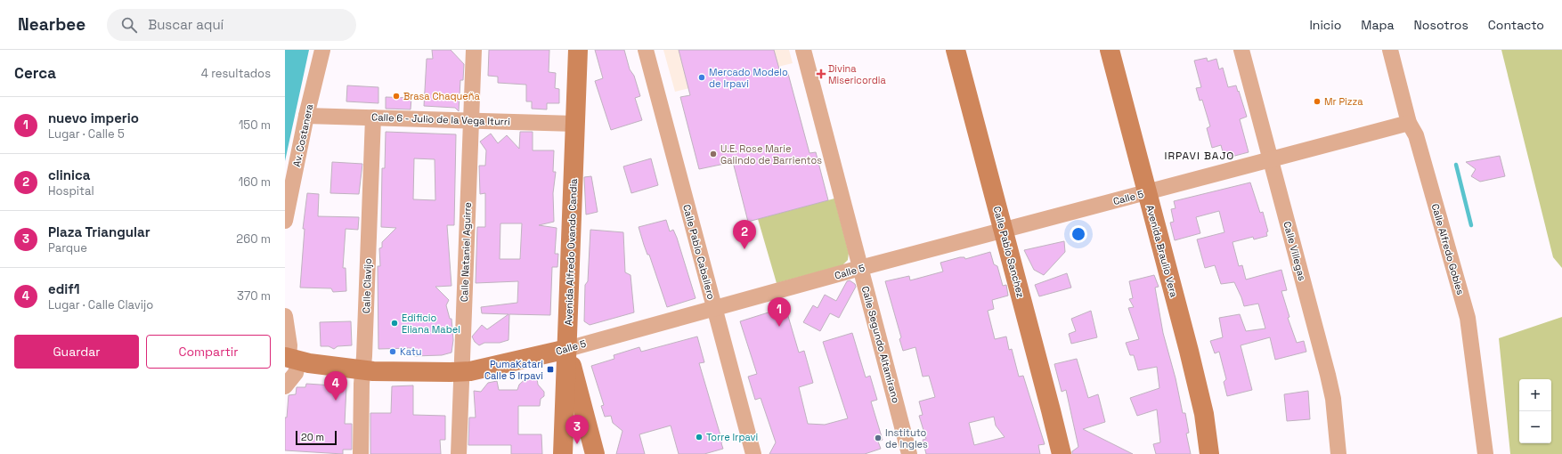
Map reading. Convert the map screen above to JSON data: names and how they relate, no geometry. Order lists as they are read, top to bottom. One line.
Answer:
{"streets":{"main road":["Calle 5","Avenida Braulio Vera","Avenida Alfredo Ovando Candia","Calle Pablo Sanchez"],"street":["Calle 6 - Julio de la Vega Iturri","Av. Costanera","Calle Alfredo Gobles","Calle Villegas","Calle Nataniel Aguirre","Calle Pablo Caballero","Calle Clavijo","Calle Segundo Altamirano"]},"crossings":[["Calle 6 - Julio de la Vega Iturri","Av. Costanera"],["Calle 6 - Julio de la Vega Iturri","Calle Nataniel Aguirre"],["Calle 6 - Julio de la Vega Iturri","Avenida Alfredo Ovando Candia"],["Calle 6 - Julio de la Vega Iturri","Calle Clavijo"],["Calle 5","Calle Alfredo Gobles"],["Calle 5","Avenida Braulio Vera"],["Calle 5","Calle Villegas"],["Calle 5","Calle Nataniel Aguirre"],["Calle 5","Avenida Alfredo Ovando Candia"],["Calle 5","Calle Pablo Caballero"],["Calle 5","Calle Pablo Sanchez"],["Calle 5","Calle Clavijo"],["Calle 5","Calle Segundo Altamirano"]],"districts":["IRPAVI BAJO"],"places":{"health":["Divina Misericordia"],"other":["Mercado Modelo de Irpavi","Brasa Chaqueña","Mr Pizza","U.E. Rose Marie Galindo de Barrientos","Edificio Eliana Mabel","Katu","Torre Irpavi","Instituto de Ingles"],"transit":["PumaKatari Calle 5 Irpavi"]},"scale_bar":"20 m","page":{"header":"Nearbee","search":"Buscar aquí","nav":["Inicio","Mapa","Nosotros","Contacto"],"heading":["Cerca","4 resultados"],"list":[{"mark":"1","name":"nuevo imperio","note":"Lugar · Calle 5","value":"150 m"},{"mark":"2","name":"clinica","note":"Hospital","value":"160 m"},{"mark":"3","name":"Plaza Triangular","note":"Parque","value":"260 m"},{"mark":"4","name":"edif1","note":"Lugar · Calle Clavijo","value":"370 m"}],"pins":["2","1","4","3"],"buttons":["Guardar","Compartir"],"map_buttons":["+","−"],"scale":"20 m"}}
